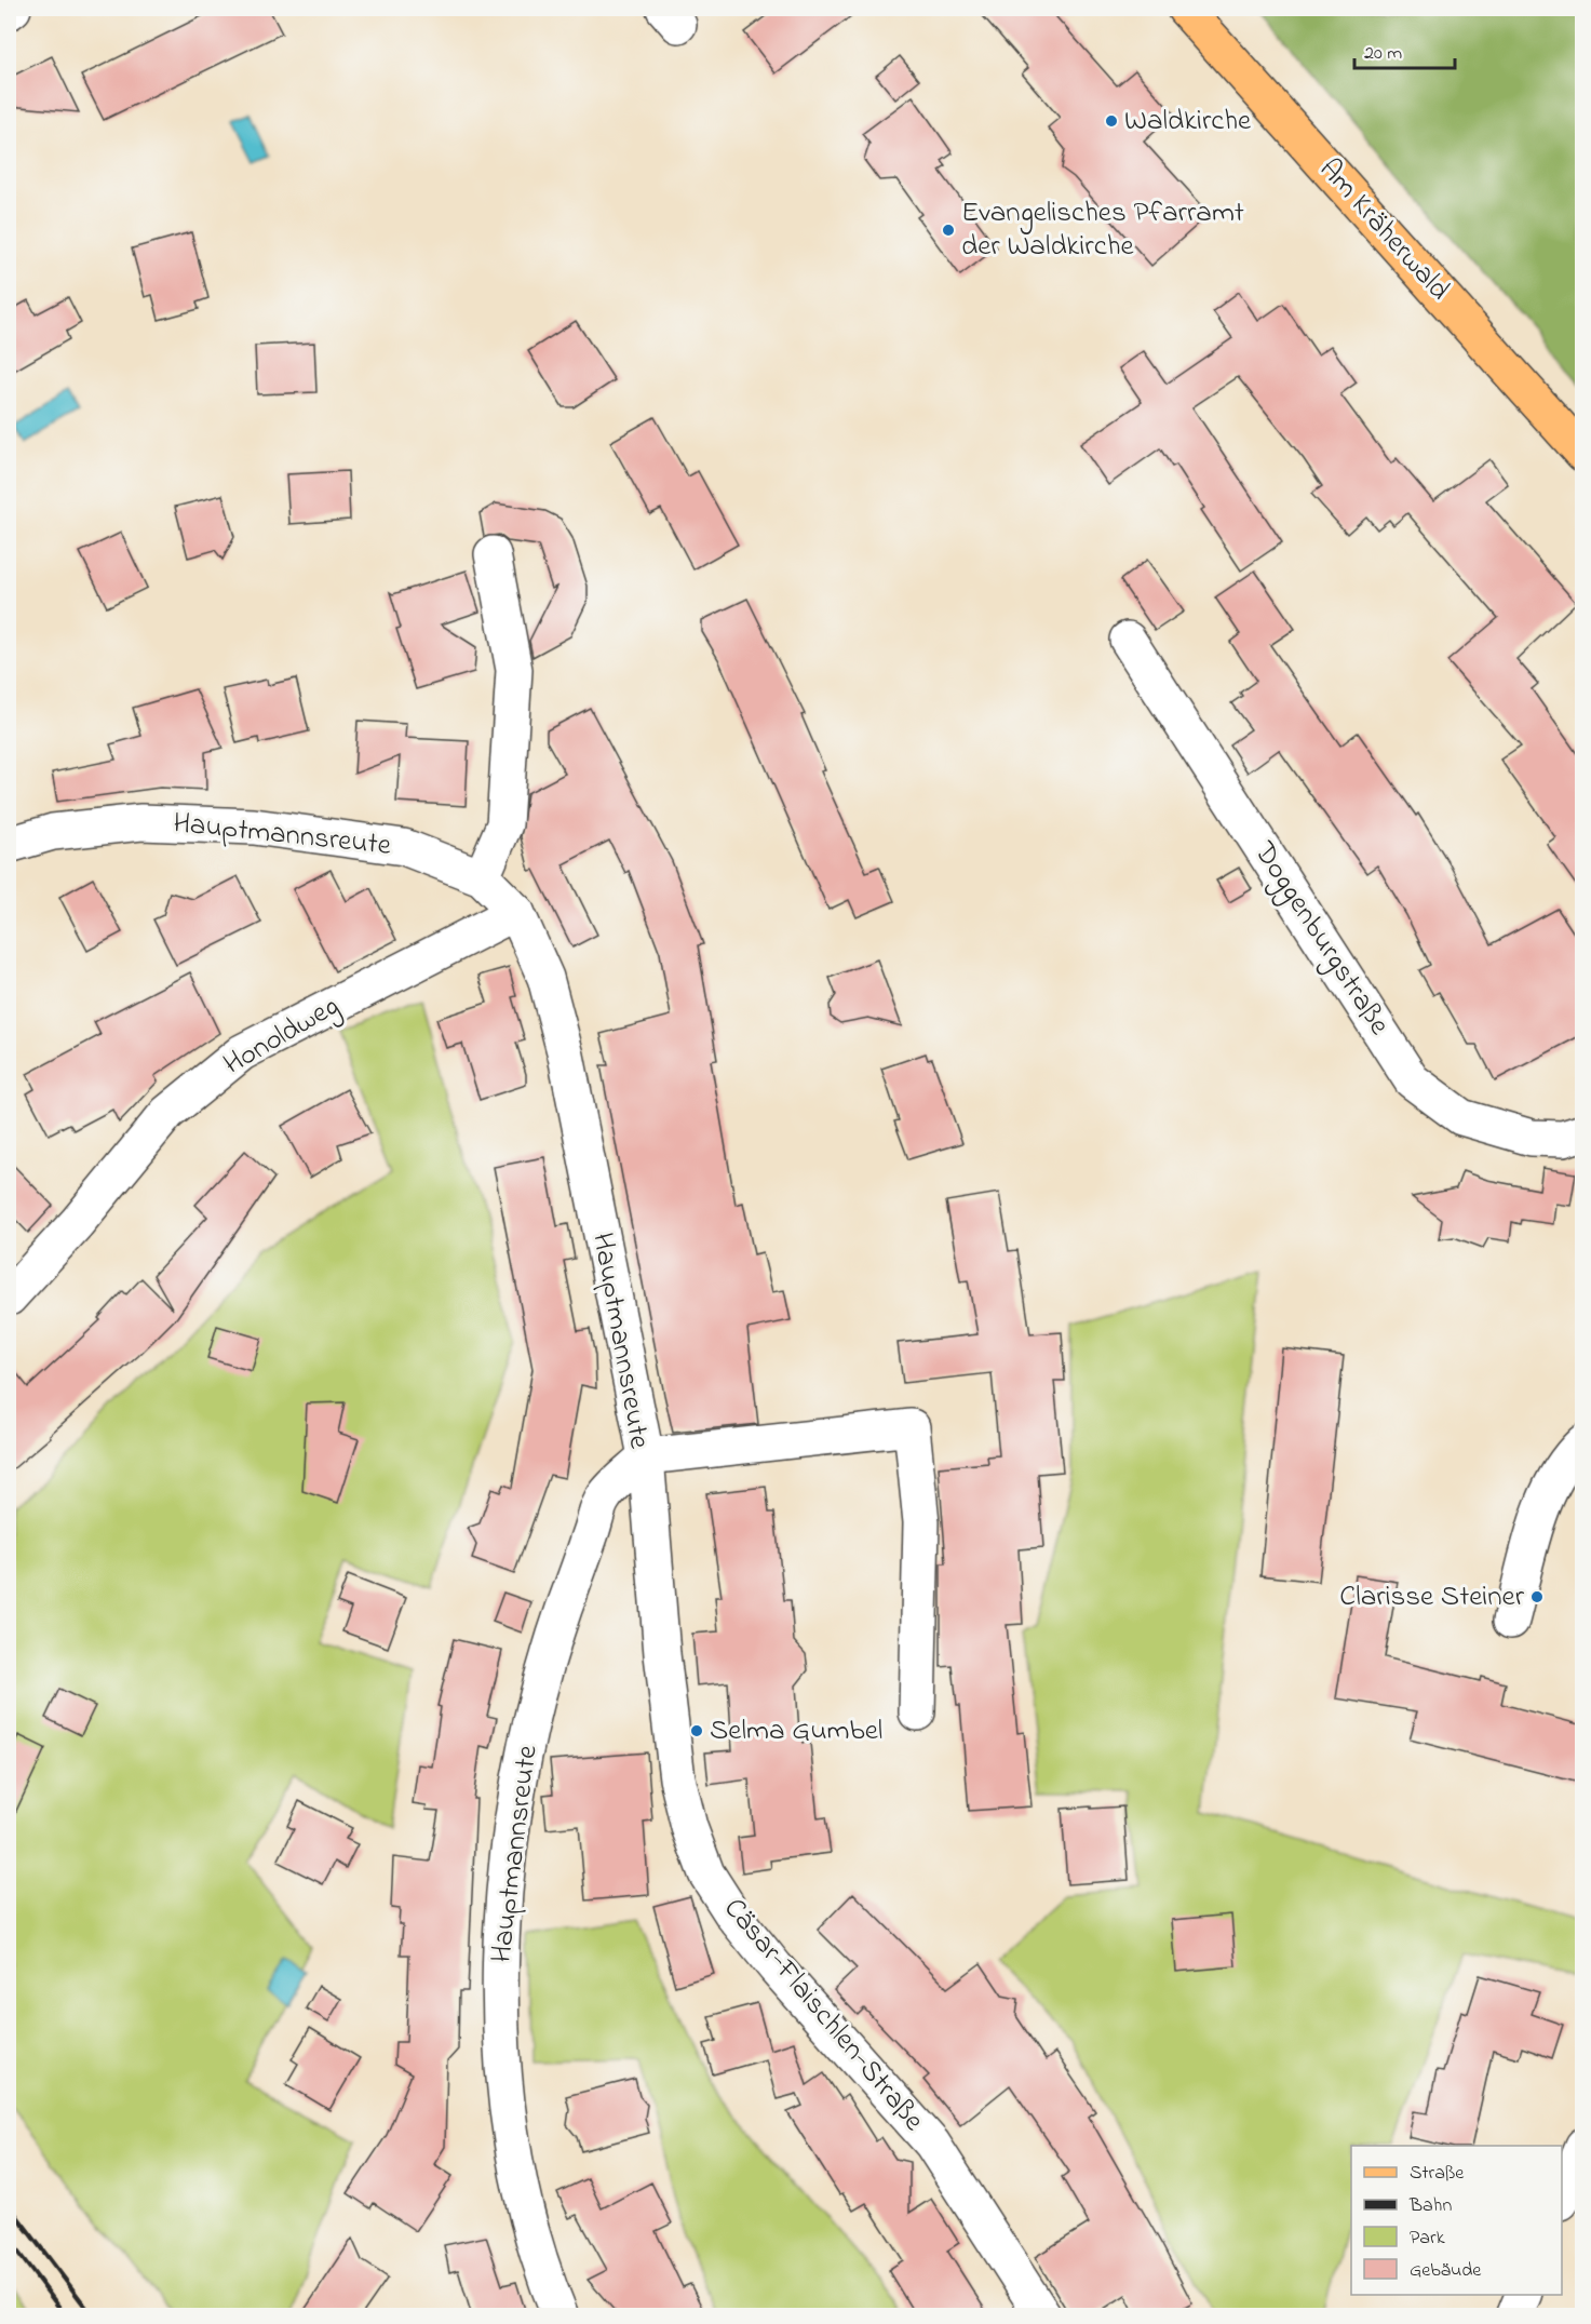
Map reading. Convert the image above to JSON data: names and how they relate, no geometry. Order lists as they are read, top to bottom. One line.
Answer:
{"streets":{"main road":["Am Kräherwald"],"street":["Hauptmannsreute","Doggenburgstraße","Honoldweg","Cäsar-Flaischlen-Straße"]},"crossings":[["Hauptmannsreute","Honoldweg"],["Hauptmannsreute","Cäsar-Flaischlen-Straße"]],"places":["Waldkirche","Evangelisches Pfarramt der Waldkirche","Clarisse Steiner","Selma Gumbel"],"legend":["Straße","Bahn","Park","Gebäude"],"scale_bar":"20 m"}
